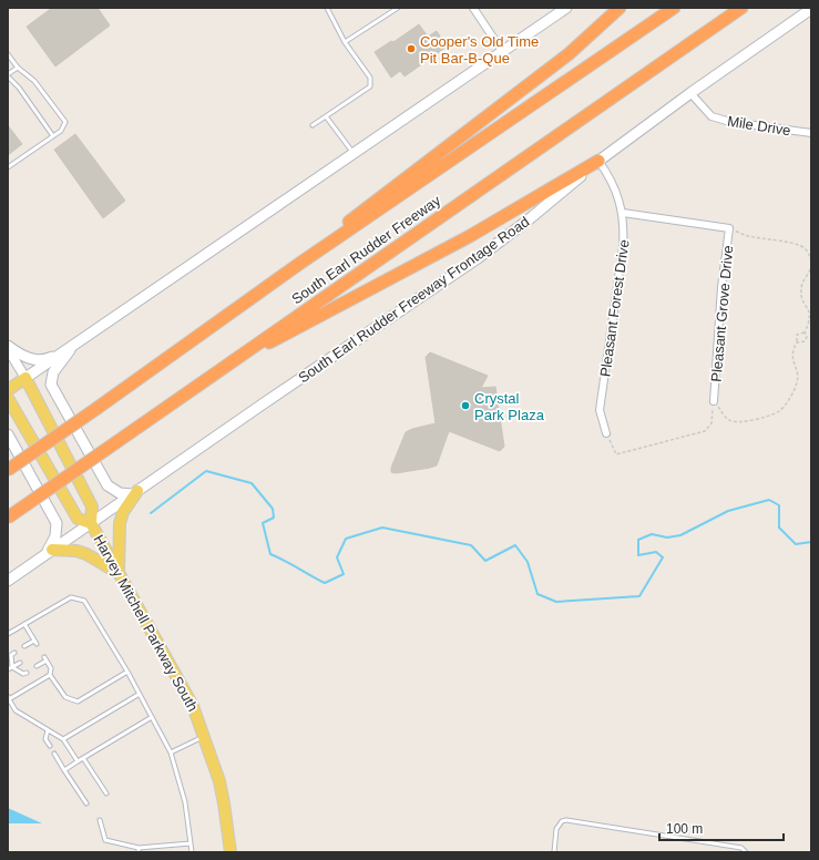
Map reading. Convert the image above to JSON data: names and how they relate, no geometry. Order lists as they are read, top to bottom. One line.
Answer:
{"streets":{"highway":["South Earl Rudder Freeway"],"main road":["South Earl Rudder Freeway Frontage Road","Harvey Mitchell Parkway South"],"street":["Mile Drive","Pleasant Forest Drive","Pleasant Grove Drive"]},"crossings":[["Mile Drive","South Earl Rudder Freeway Frontage Road"],["South Earl Rudder Freeway Frontage Road","Pleasant Forest Drive"],["South Earl Rudder Freeway Frontage Road","Harvey Mitchell Parkway South"],["Pleasant Forest Drive","Pleasant Grove Drive"]],"places":["Cooper's Old Time Pit Bar-B-Que","Crystal Park Plaza"],"scale_bar":"100 m"}
